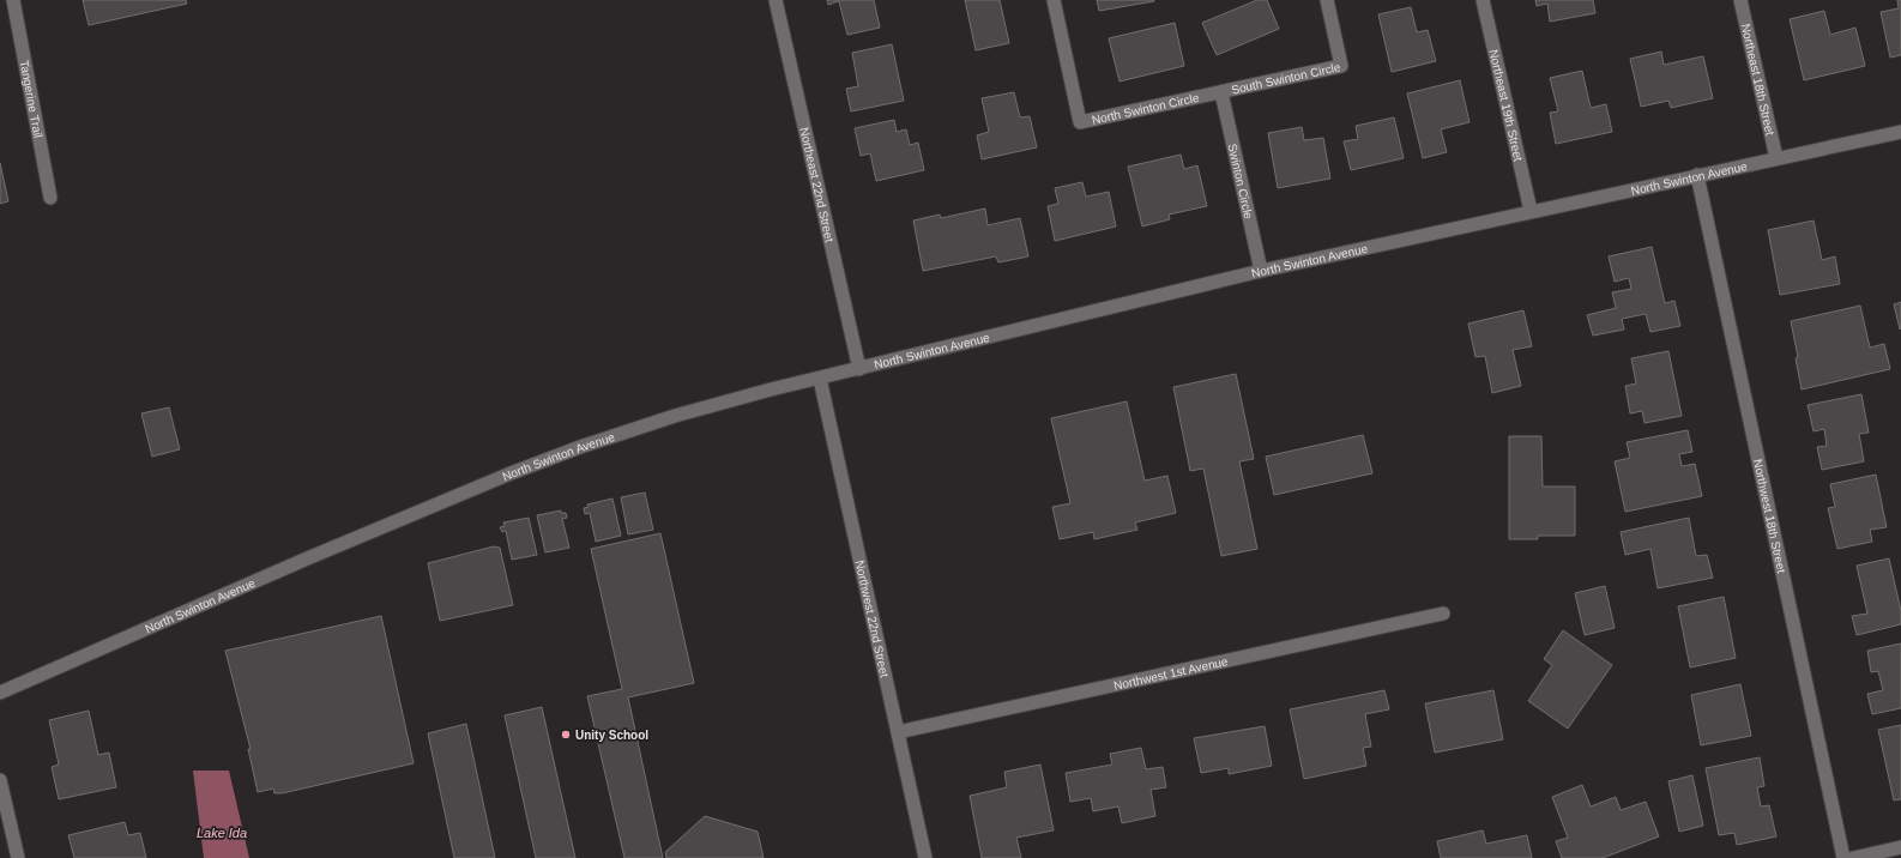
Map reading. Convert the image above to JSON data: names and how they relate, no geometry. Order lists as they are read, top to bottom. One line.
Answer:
{"streets":{"street":["South Swinton Circle","Northeast 18th Street","Tangerine Trail","Northeast 19th Street","North Swinton Circle","North Swinton Avenue","Swinton Circle","Northeast 22nd Street","Northwest 18th Street","Northwest 22nd Street","Northwest 1st Avenue"]},"crossings":[["South Swinton Circle","North Swinton Circle"],["South Swinton Circle","Swinton Circle"],["Northeast 18th Street","North Swinton Avenue"],["Northeast 19th Street","North Swinton Avenue"],["North Swinton Circle","Swinton Circle"],["North Swinton Avenue","Swinton Circle"],["North Swinton Avenue","Northeast 22nd Street"],["North Swinton Avenue","Northwest 18th Street"],["North Swinton Avenue","Northwest 22nd Street"],["Northwest 22nd Street","Northwest 1st Avenue"]],"water":["Lake Ida"],"places":["Unity School"]}
